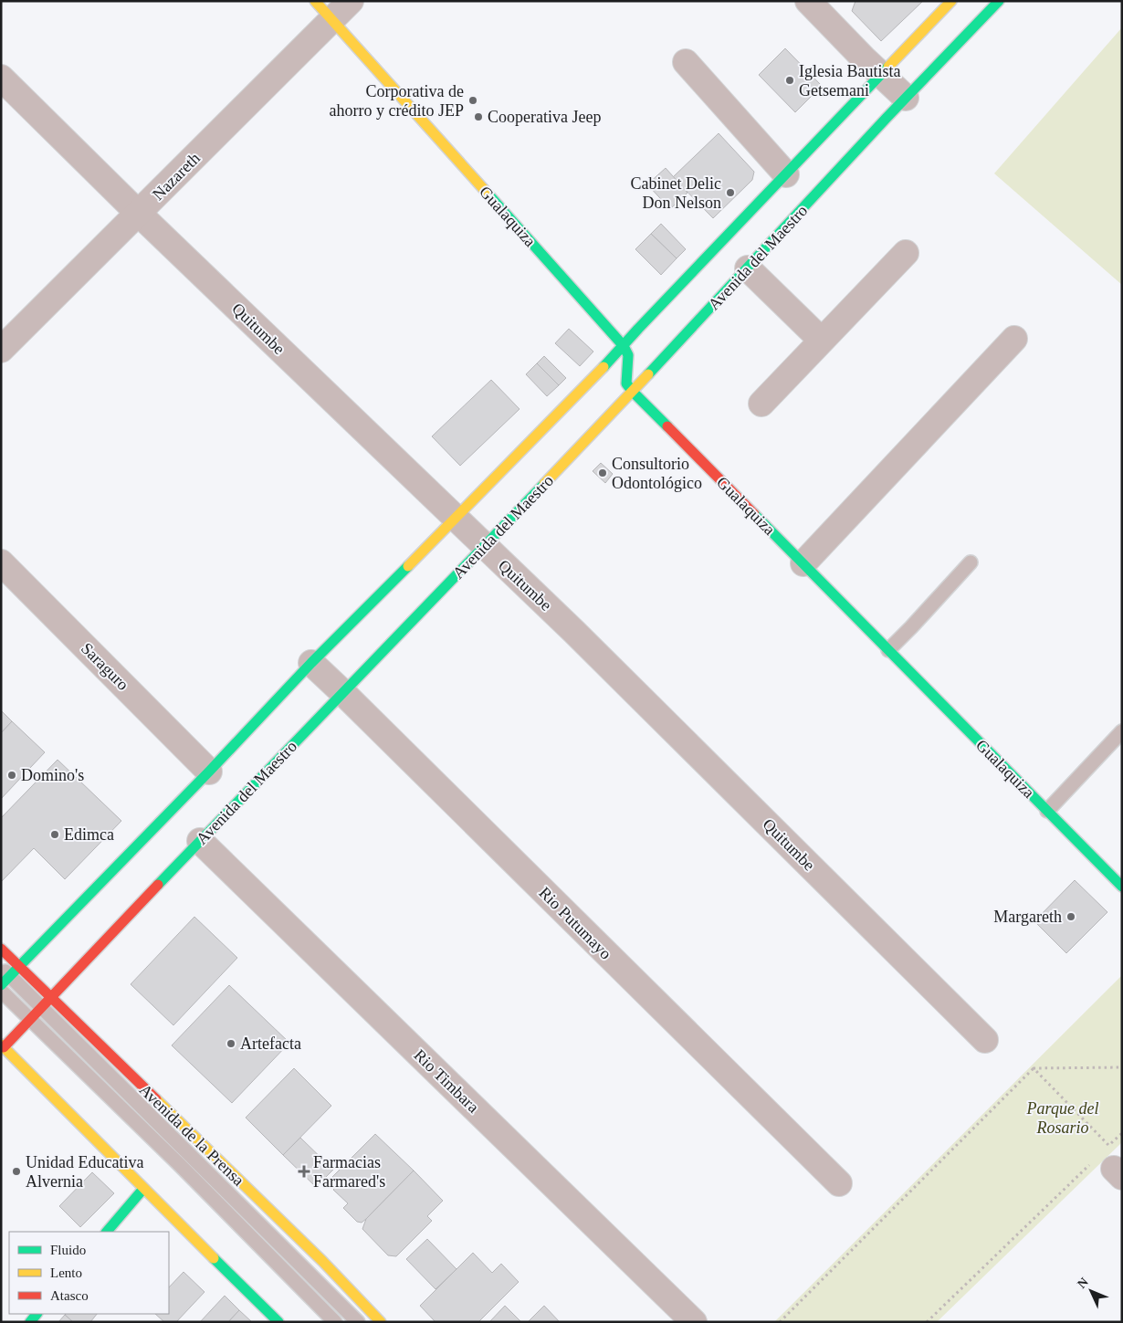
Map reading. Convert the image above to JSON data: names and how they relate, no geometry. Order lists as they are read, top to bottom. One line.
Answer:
{"streets":{"main road":["Gualaquiza","Avenida del Maestro","Avenida de la Prensa"],"street":["Nazareth","Quitumbe","Saraguro","Rio Putumayo","Rio Timbara"]},"crossings":[["Nazareth","Gualaquiza"],["Nazareth","Quitumbe"],["Gualaquiza","Avenida del Maestro"],["Avenida del Maestro","Quitumbe"],["Avenida del Maestro","Rio Putumayo"],["Avenida del Maestro","Rio Timbara"],["Avenida del Maestro","Avenida de la Prensa"]],"parks":["Parque del Rosario"],"places":{"other":["Iglesia Bautista Getsemani","Corporativa de ahorro y crédito JEP","Cooperativa Jeep","Cabinet Delic Don Nelson","Consultorio Odontológico","Domino's","Edimca","Margareth","Artefacta","Unidad Educativa Alvernia"],"health":["Farmacias Farmared's"]},"legend":["Fluido","Lento","Atasco"],"north":"top left"}
